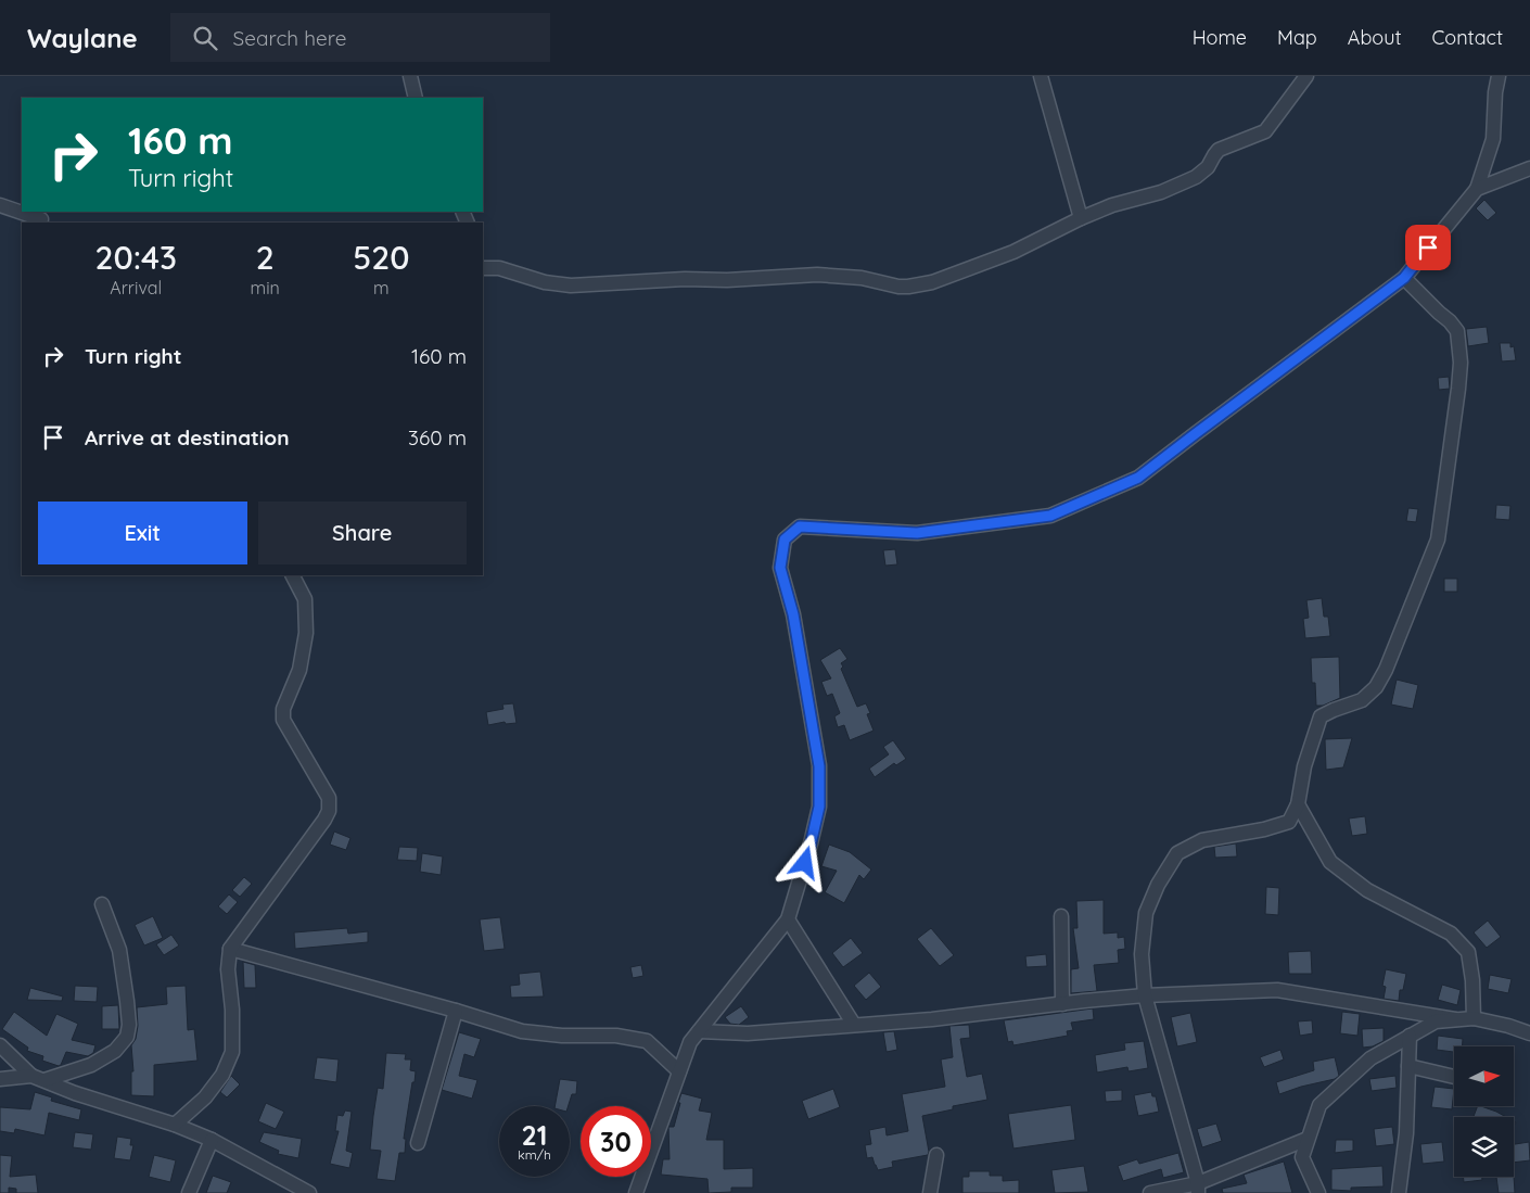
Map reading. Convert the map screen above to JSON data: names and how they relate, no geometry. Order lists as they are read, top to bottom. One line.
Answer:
{"north":"right","page":{"header":"Waylane","search":"Search here","nav":["Home","Map","About","Contact"],"turn":["160 m","Turn right"],"eta":["20:43","Arrival","2","min","520","m"],"list":[{"name":"Turn right","value":"160 m"},{"name":"Arrive at destination","value":"360 m"}],"buttons":["Exit","Share"],"speed":"21 km/h","limit":"30"}}
